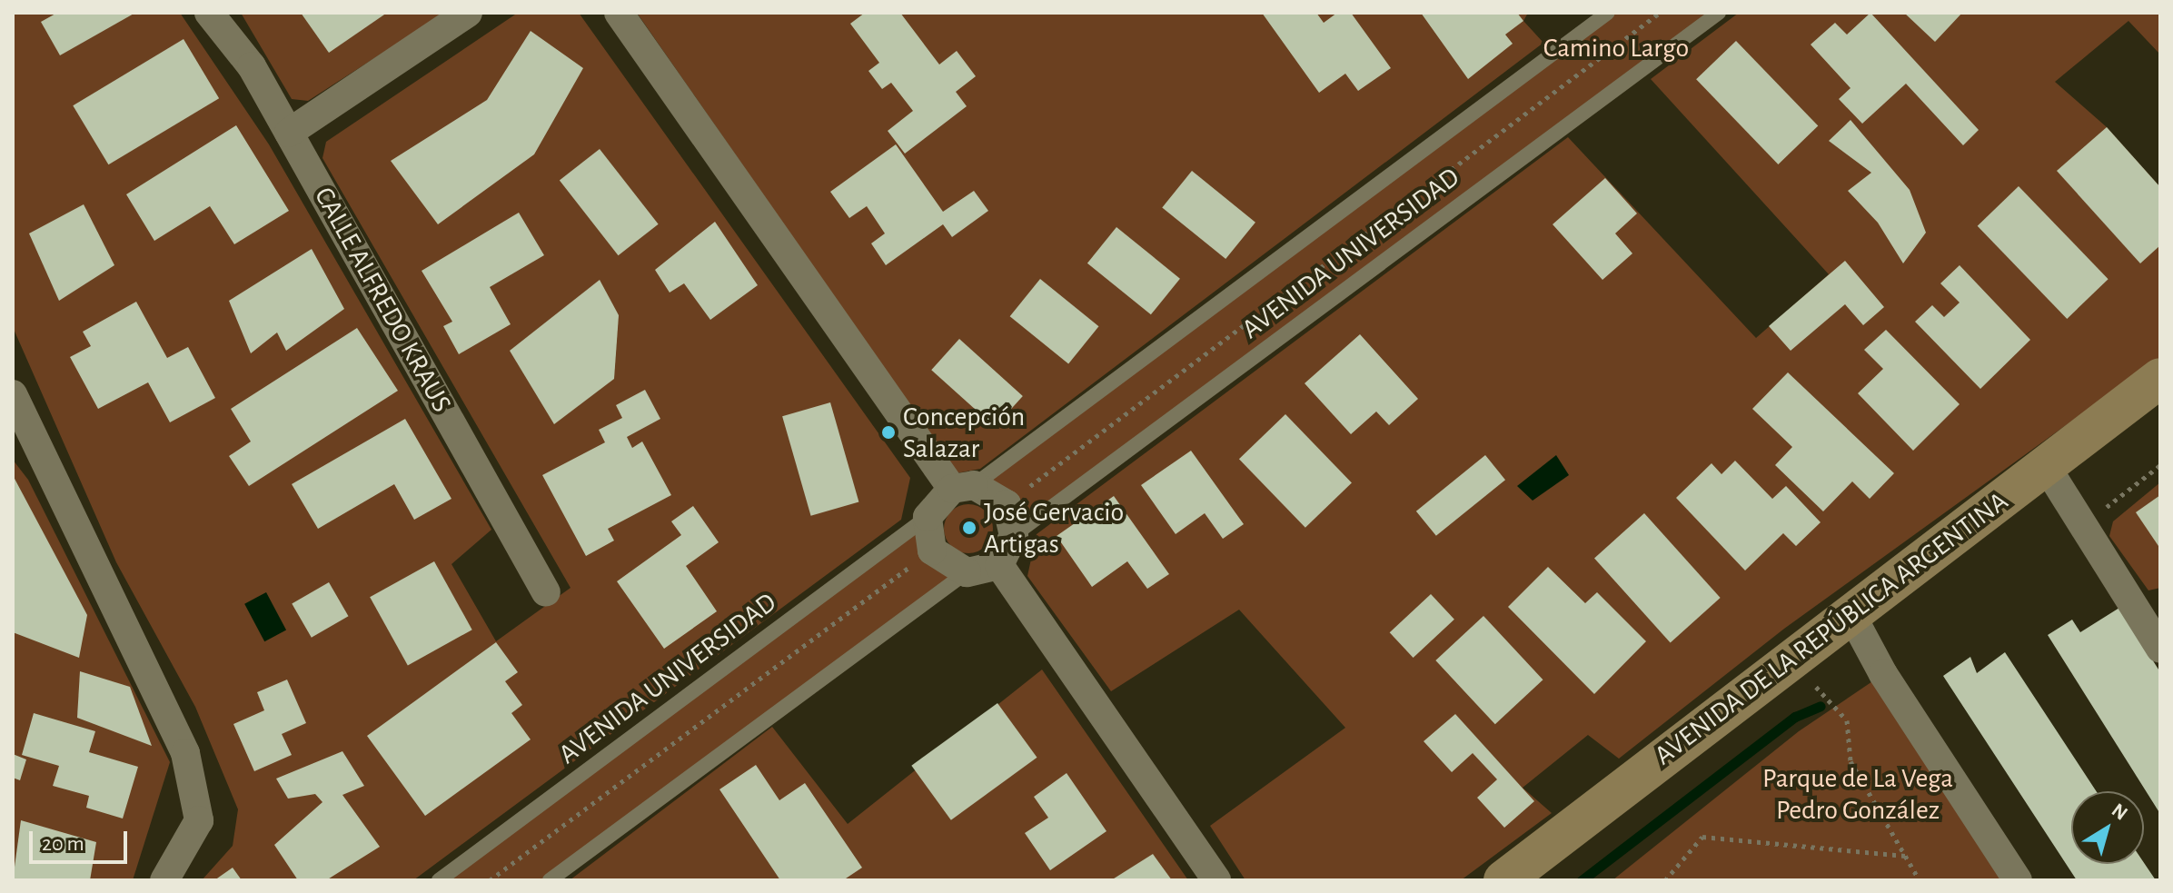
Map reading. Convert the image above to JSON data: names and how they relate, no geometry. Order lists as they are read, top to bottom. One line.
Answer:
{"streets":{"street":["CALLE ALFREDO KRAUS","AVENIDA DE LA REPÚBLICA ARGENTINA"],"lane":["AVENIDA UNIVERSIDAD"]},"parks":["Camino Largo","Parque de La Vega Pedro González"],"places":["Concepción Salazar","José Gervacio Artigas"],"scale_bar":"20 m","north":"top right"}
